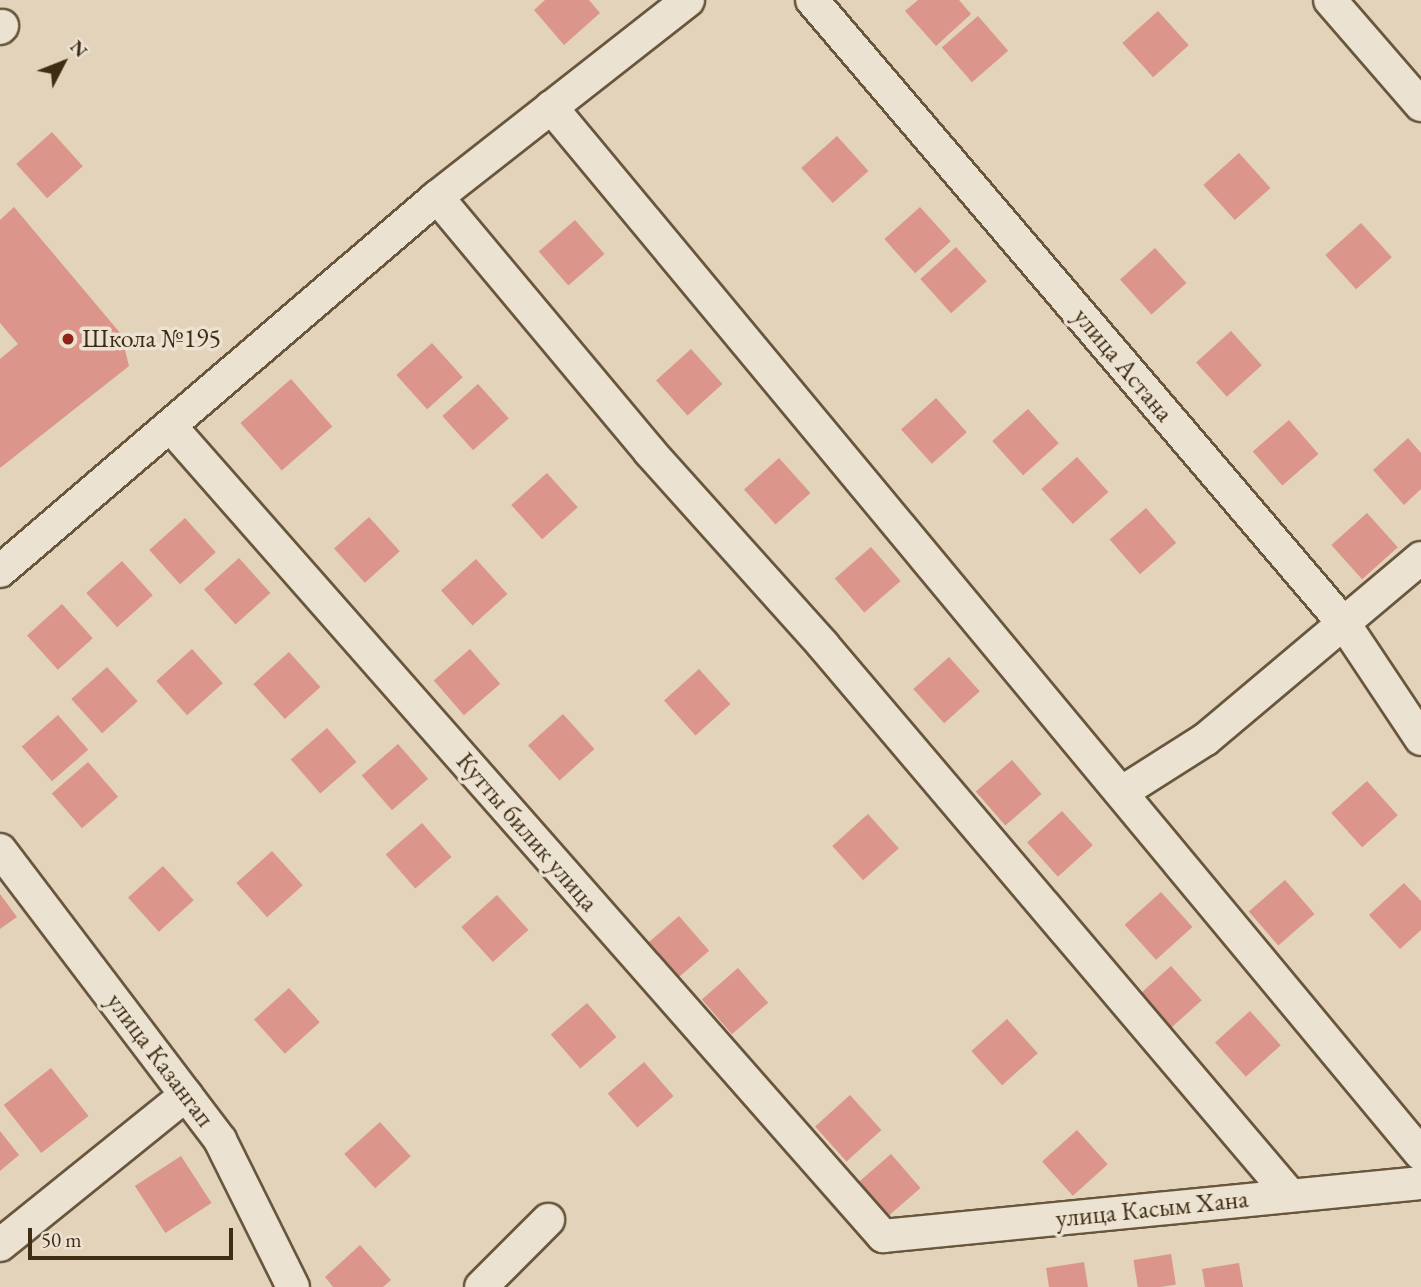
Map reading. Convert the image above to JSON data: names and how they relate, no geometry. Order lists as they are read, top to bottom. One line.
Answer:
{"streets":{"street":["улица Астана","Кутты билик улица","улица Казангап","улица Касым Хана"]},"crossings":[["Кутты билик улица","улица Касым Хана"]],"places":["Школа №195"],"scale_bar":"50 m","north":"top right"}
